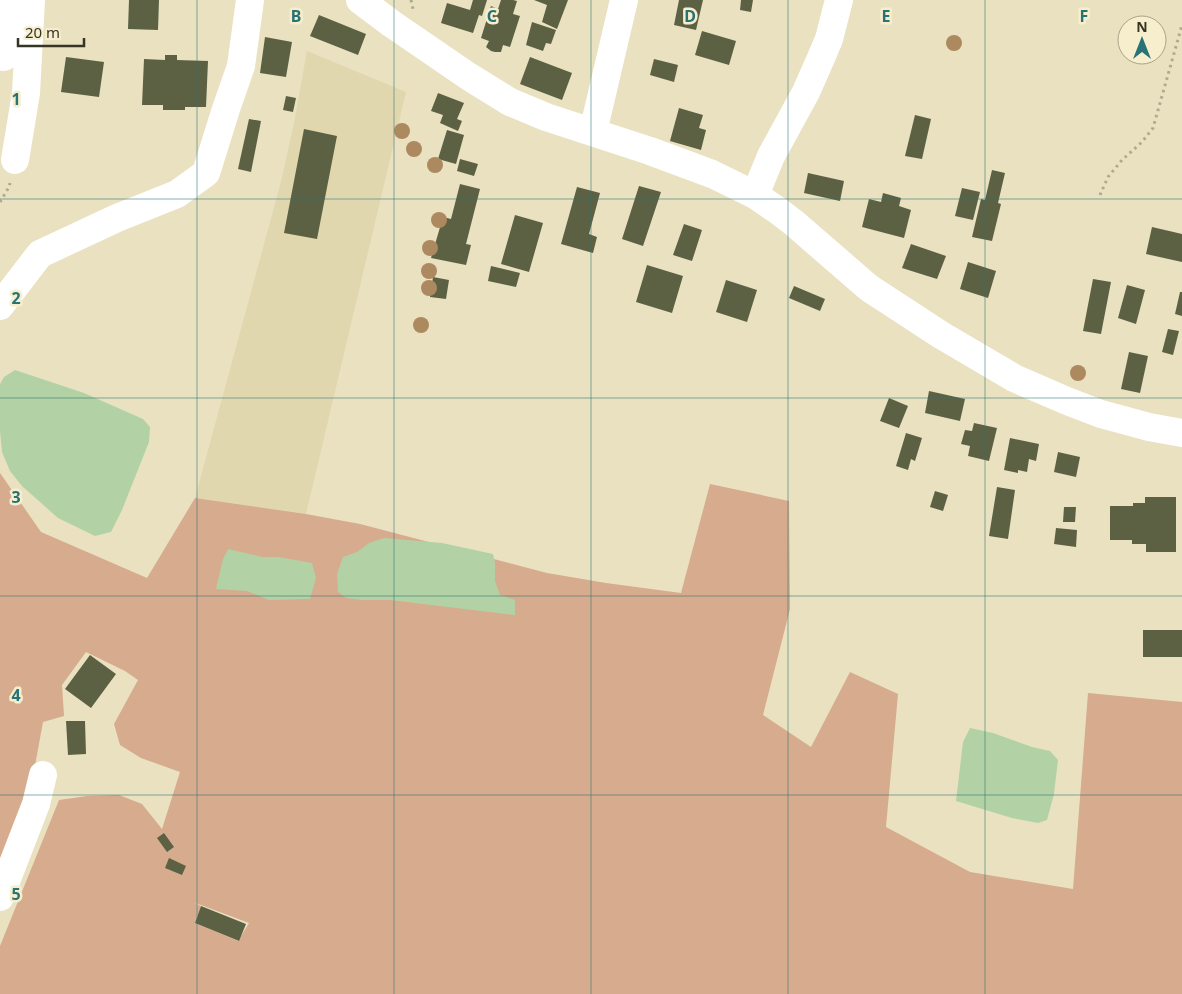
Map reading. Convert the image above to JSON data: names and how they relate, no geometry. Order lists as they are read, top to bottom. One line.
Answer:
{"scale_bar":"20 m","north":"top","grid":{"columns":["B","C","D","E","F"],"rows":["1","2","3","4","5"]}}
